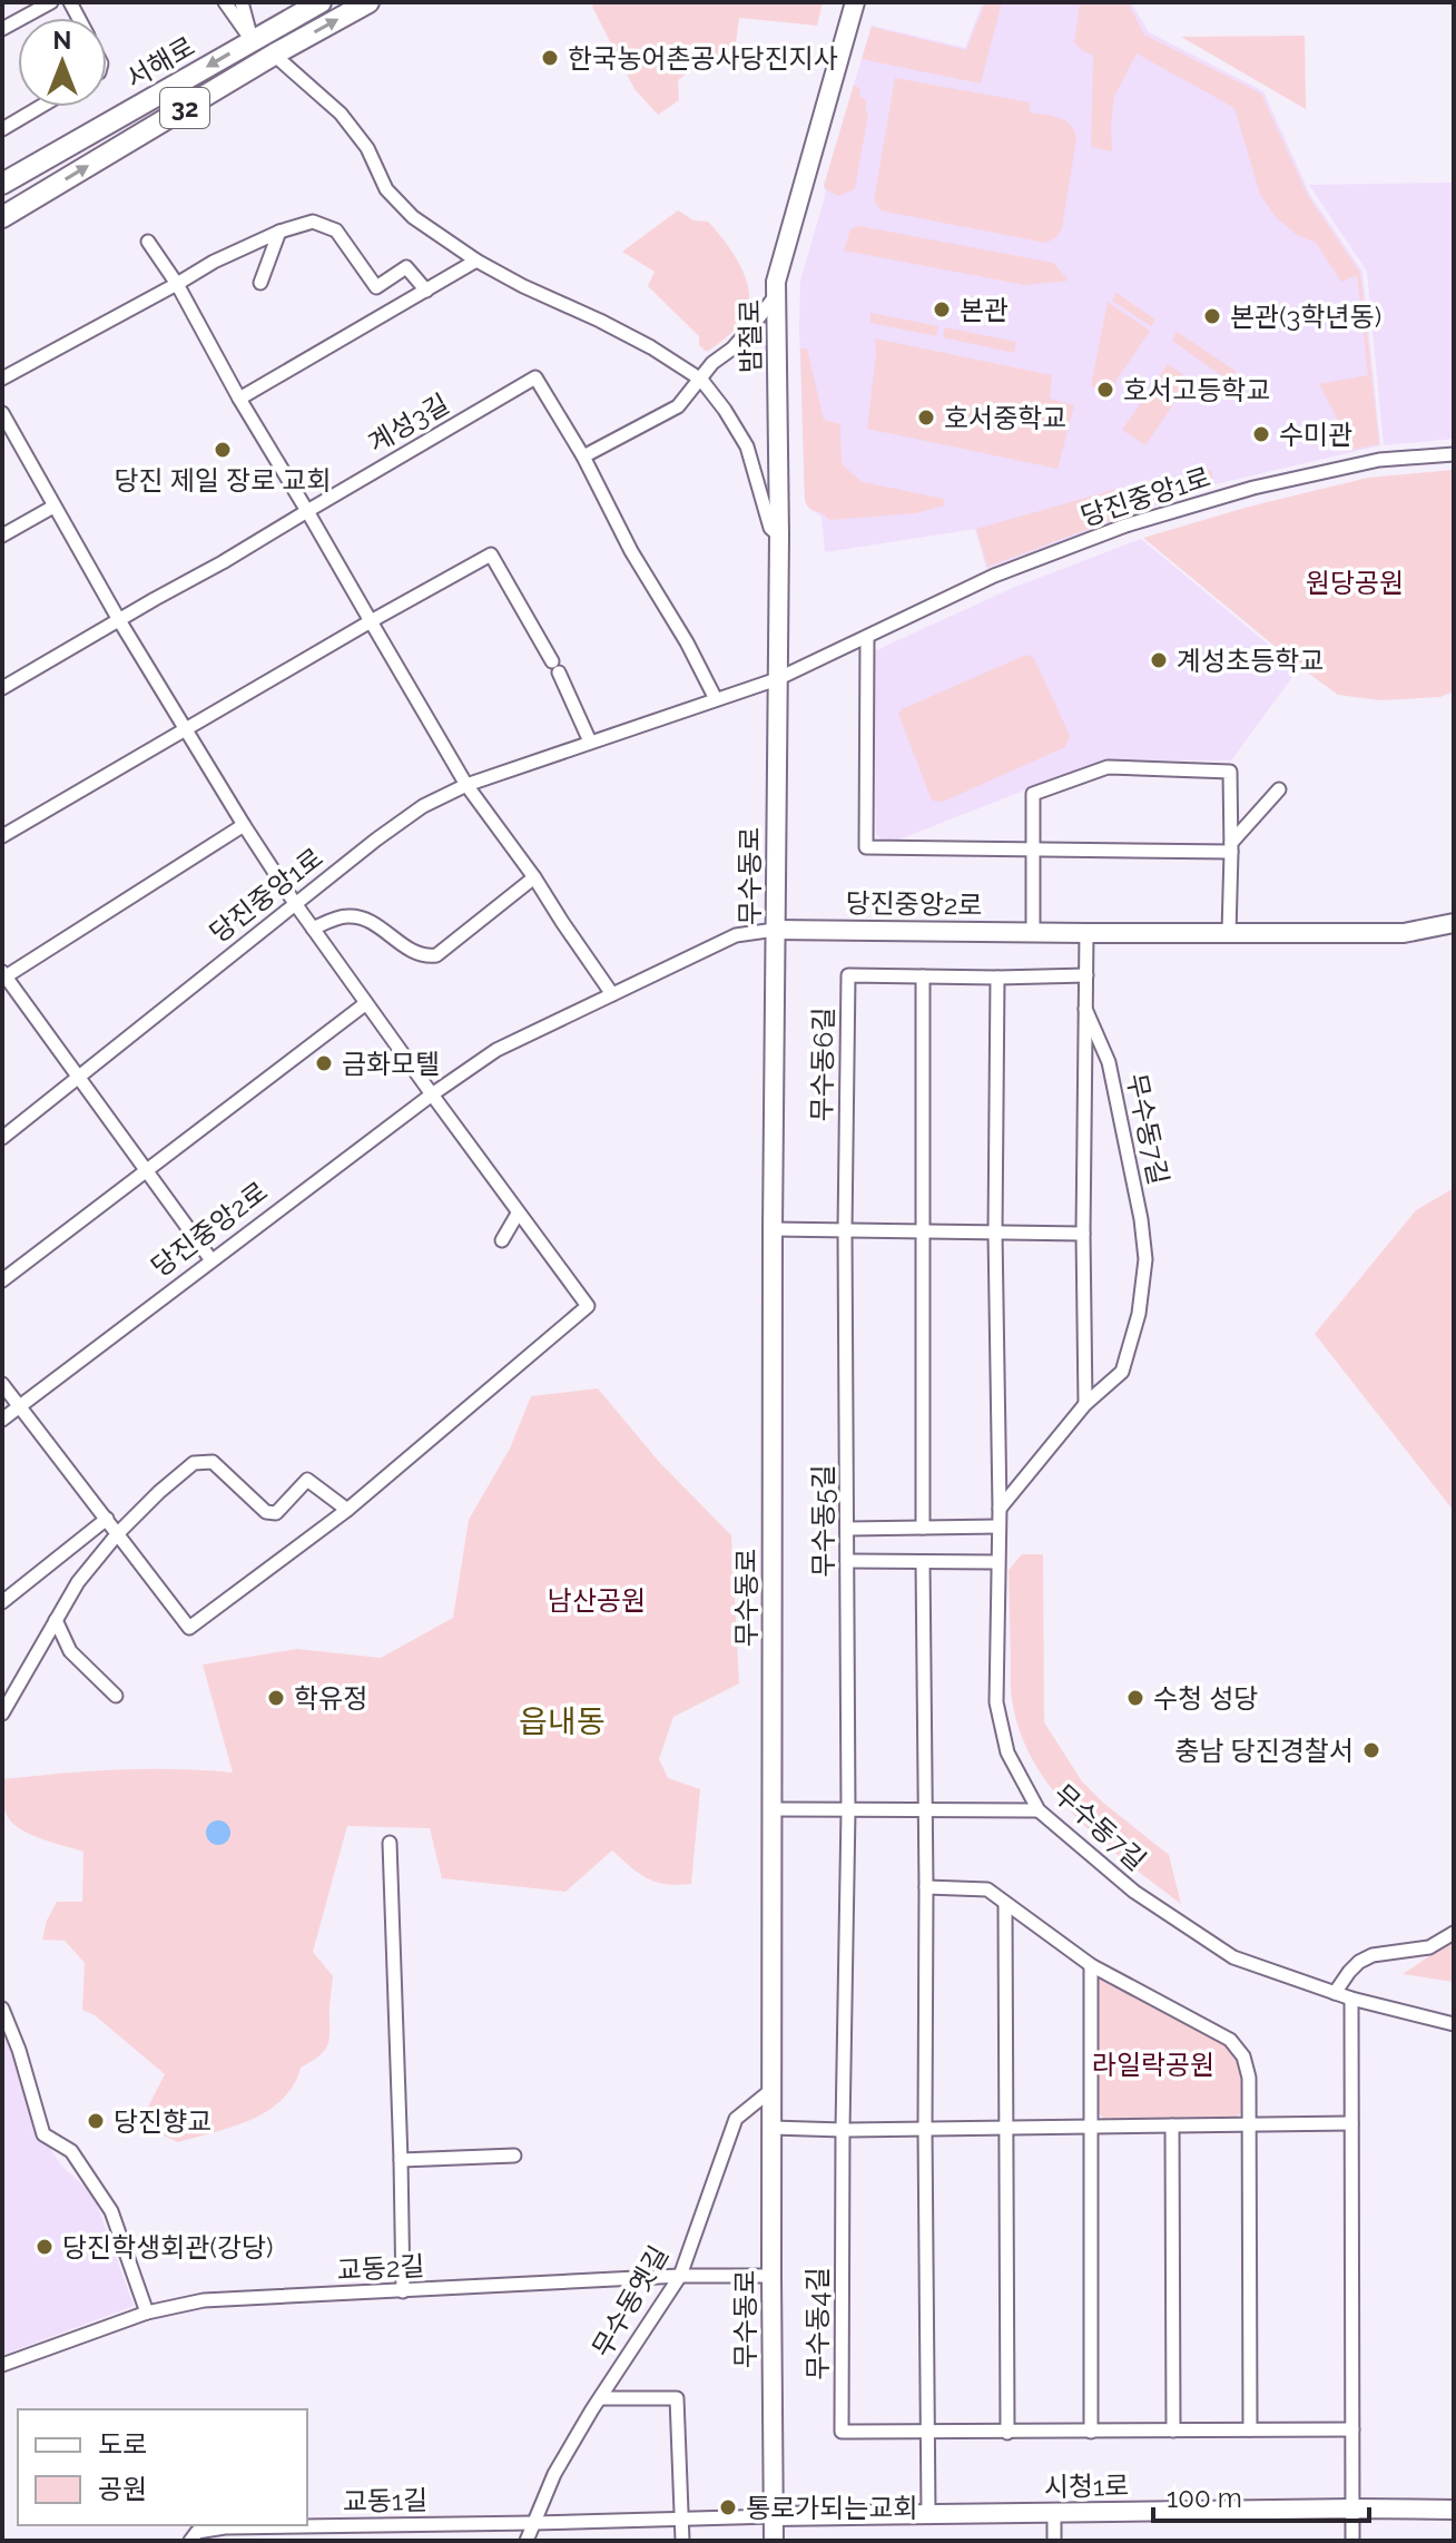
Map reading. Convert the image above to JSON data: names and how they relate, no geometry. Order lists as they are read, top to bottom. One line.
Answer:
{"streets":{"main road":["서해로","32"],"street":["밤절로","계성3길","당진중앙1로","무수동로","당진중앙2로","무수동6길","무수동7길","무수동5길","교동2길","무수동옛길","무수동4길","시청1로","교동1길"]},"crossings":[["밤절로","당진중앙1로"],["밤절로","무수동로"],["당진중앙1로","무수동로"],["무수동로","당진중앙2로"],["무수동로","교동2길"],["무수동로","무수동옛길"],["무수동로","시청1로"],["당진중앙2로","무수동7길"],["무수동6길","무수동7길"],["무수동6길","무수동5길"],["무수동5길","무수동4길"],["교동2길","무수동옛길"],["무수동옛길","교동1길"]],"districts":["읍내동"],"parks":["원당공원","남산공원","라일락공원"],"places":["한국농어촌공사당진지사","본관","본관(3학년동)","호서고등학교","호서중학교","수미관","당진 제일 장로 교회","계성초등학교","금화모텔","학유정","수청 성당","충남 당진경찰서","당진향교","당진학생회관(강당)","통로가되는교회"],"legend":["도로","공원"],"scale_bar":"100 m","north":"top"}
